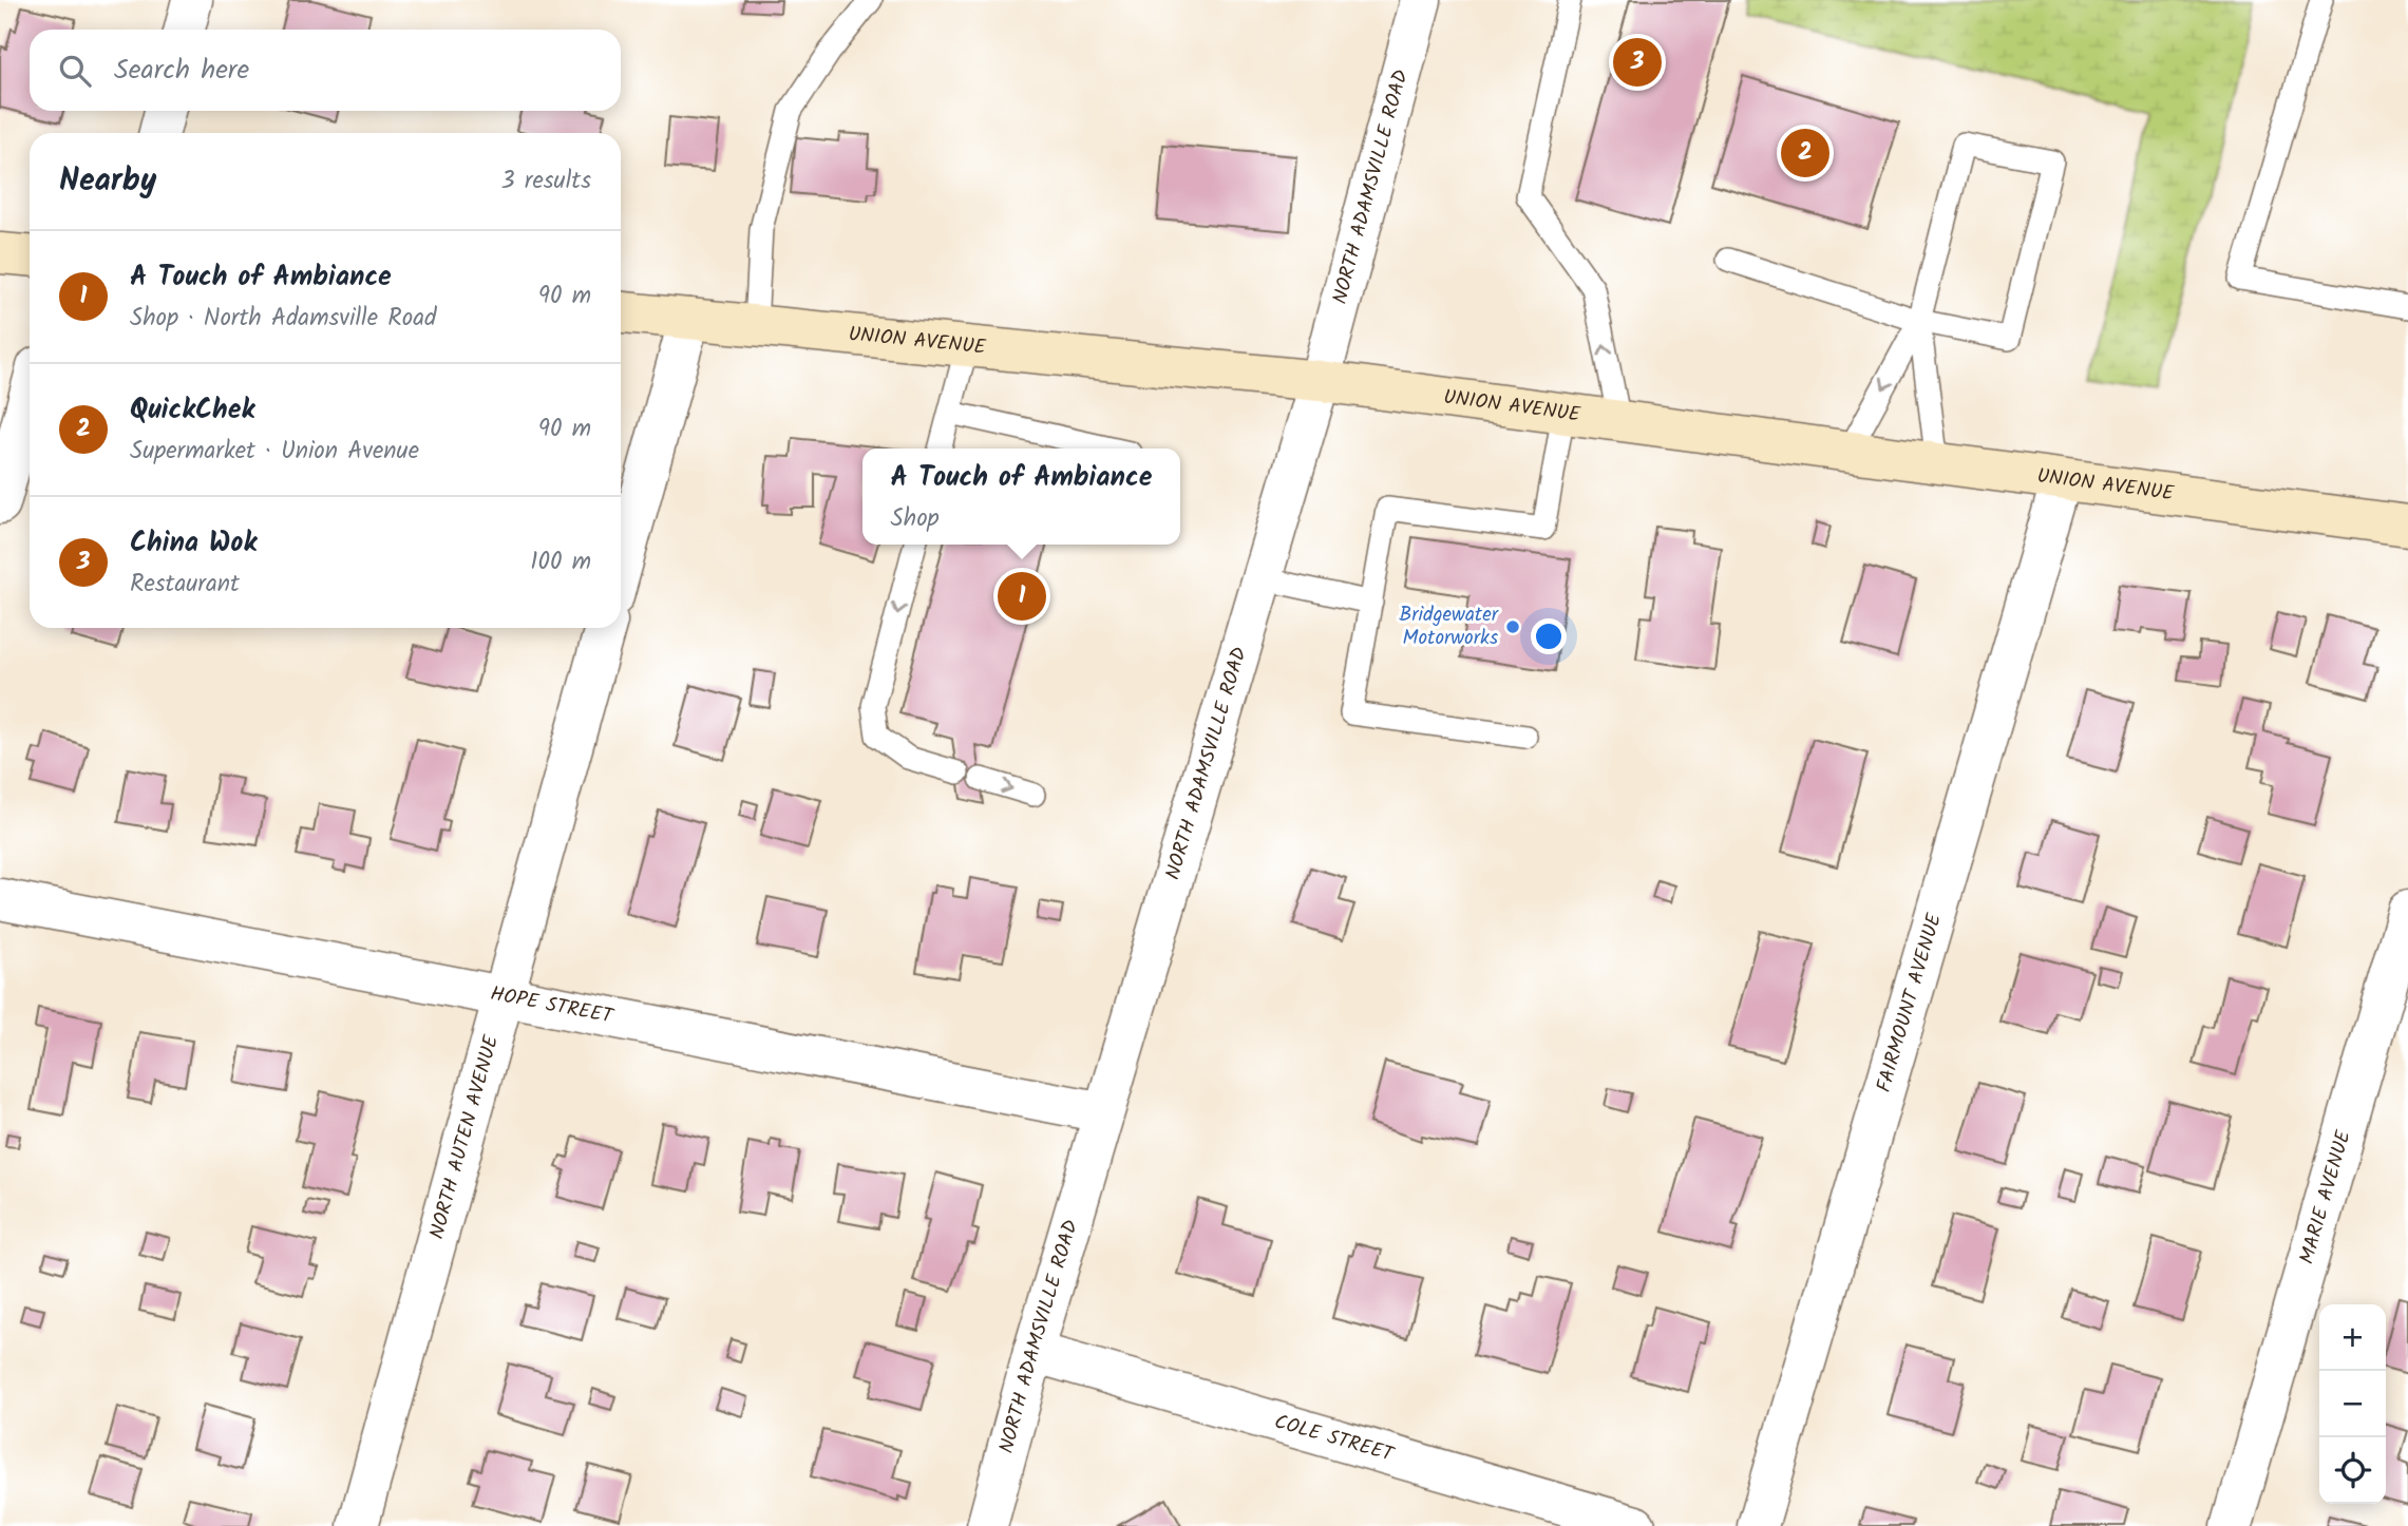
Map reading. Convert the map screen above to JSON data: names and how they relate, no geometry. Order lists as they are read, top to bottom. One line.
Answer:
{"streets":{"street":["NORTH ADAMSVILLE ROAD","UNION AVENUE","FAIRMOUNT AVENUE","HOPE STREET","NORTH AUTEN AVENUE","MARIE AVENUE","COLE STREET"]},"crossings":[["NORTH ADAMSVILLE ROAD","UNION AVENUE"],["NORTH ADAMSVILLE ROAD","HOPE STREET"],["NORTH ADAMSVILLE ROAD","COLE STREET"],["UNION AVENUE","FAIRMOUNT AVENUE"],["HOPE STREET","NORTH AUTEN AVENUE"]],"places":["Bridgewater Motorworks"],"page":{"search":"Search here","pins":["3","2","1"],"heading":["Nearby","3 results"],"list":[{"mark":"1","name":"A Touch of Ambiance","note":"Shop · North Adamsville Road","value":"90 m"},{"mark":"2","name":"QuickChek","note":"Supermarket · Union Avenue","value":"90 m"},{"mark":"3","name":"China Wok","note":"Restaurant","value":"100 m"}],"popup":["A Touch of Ambiance","Shop"],"map_buttons":["+","−"]}}
